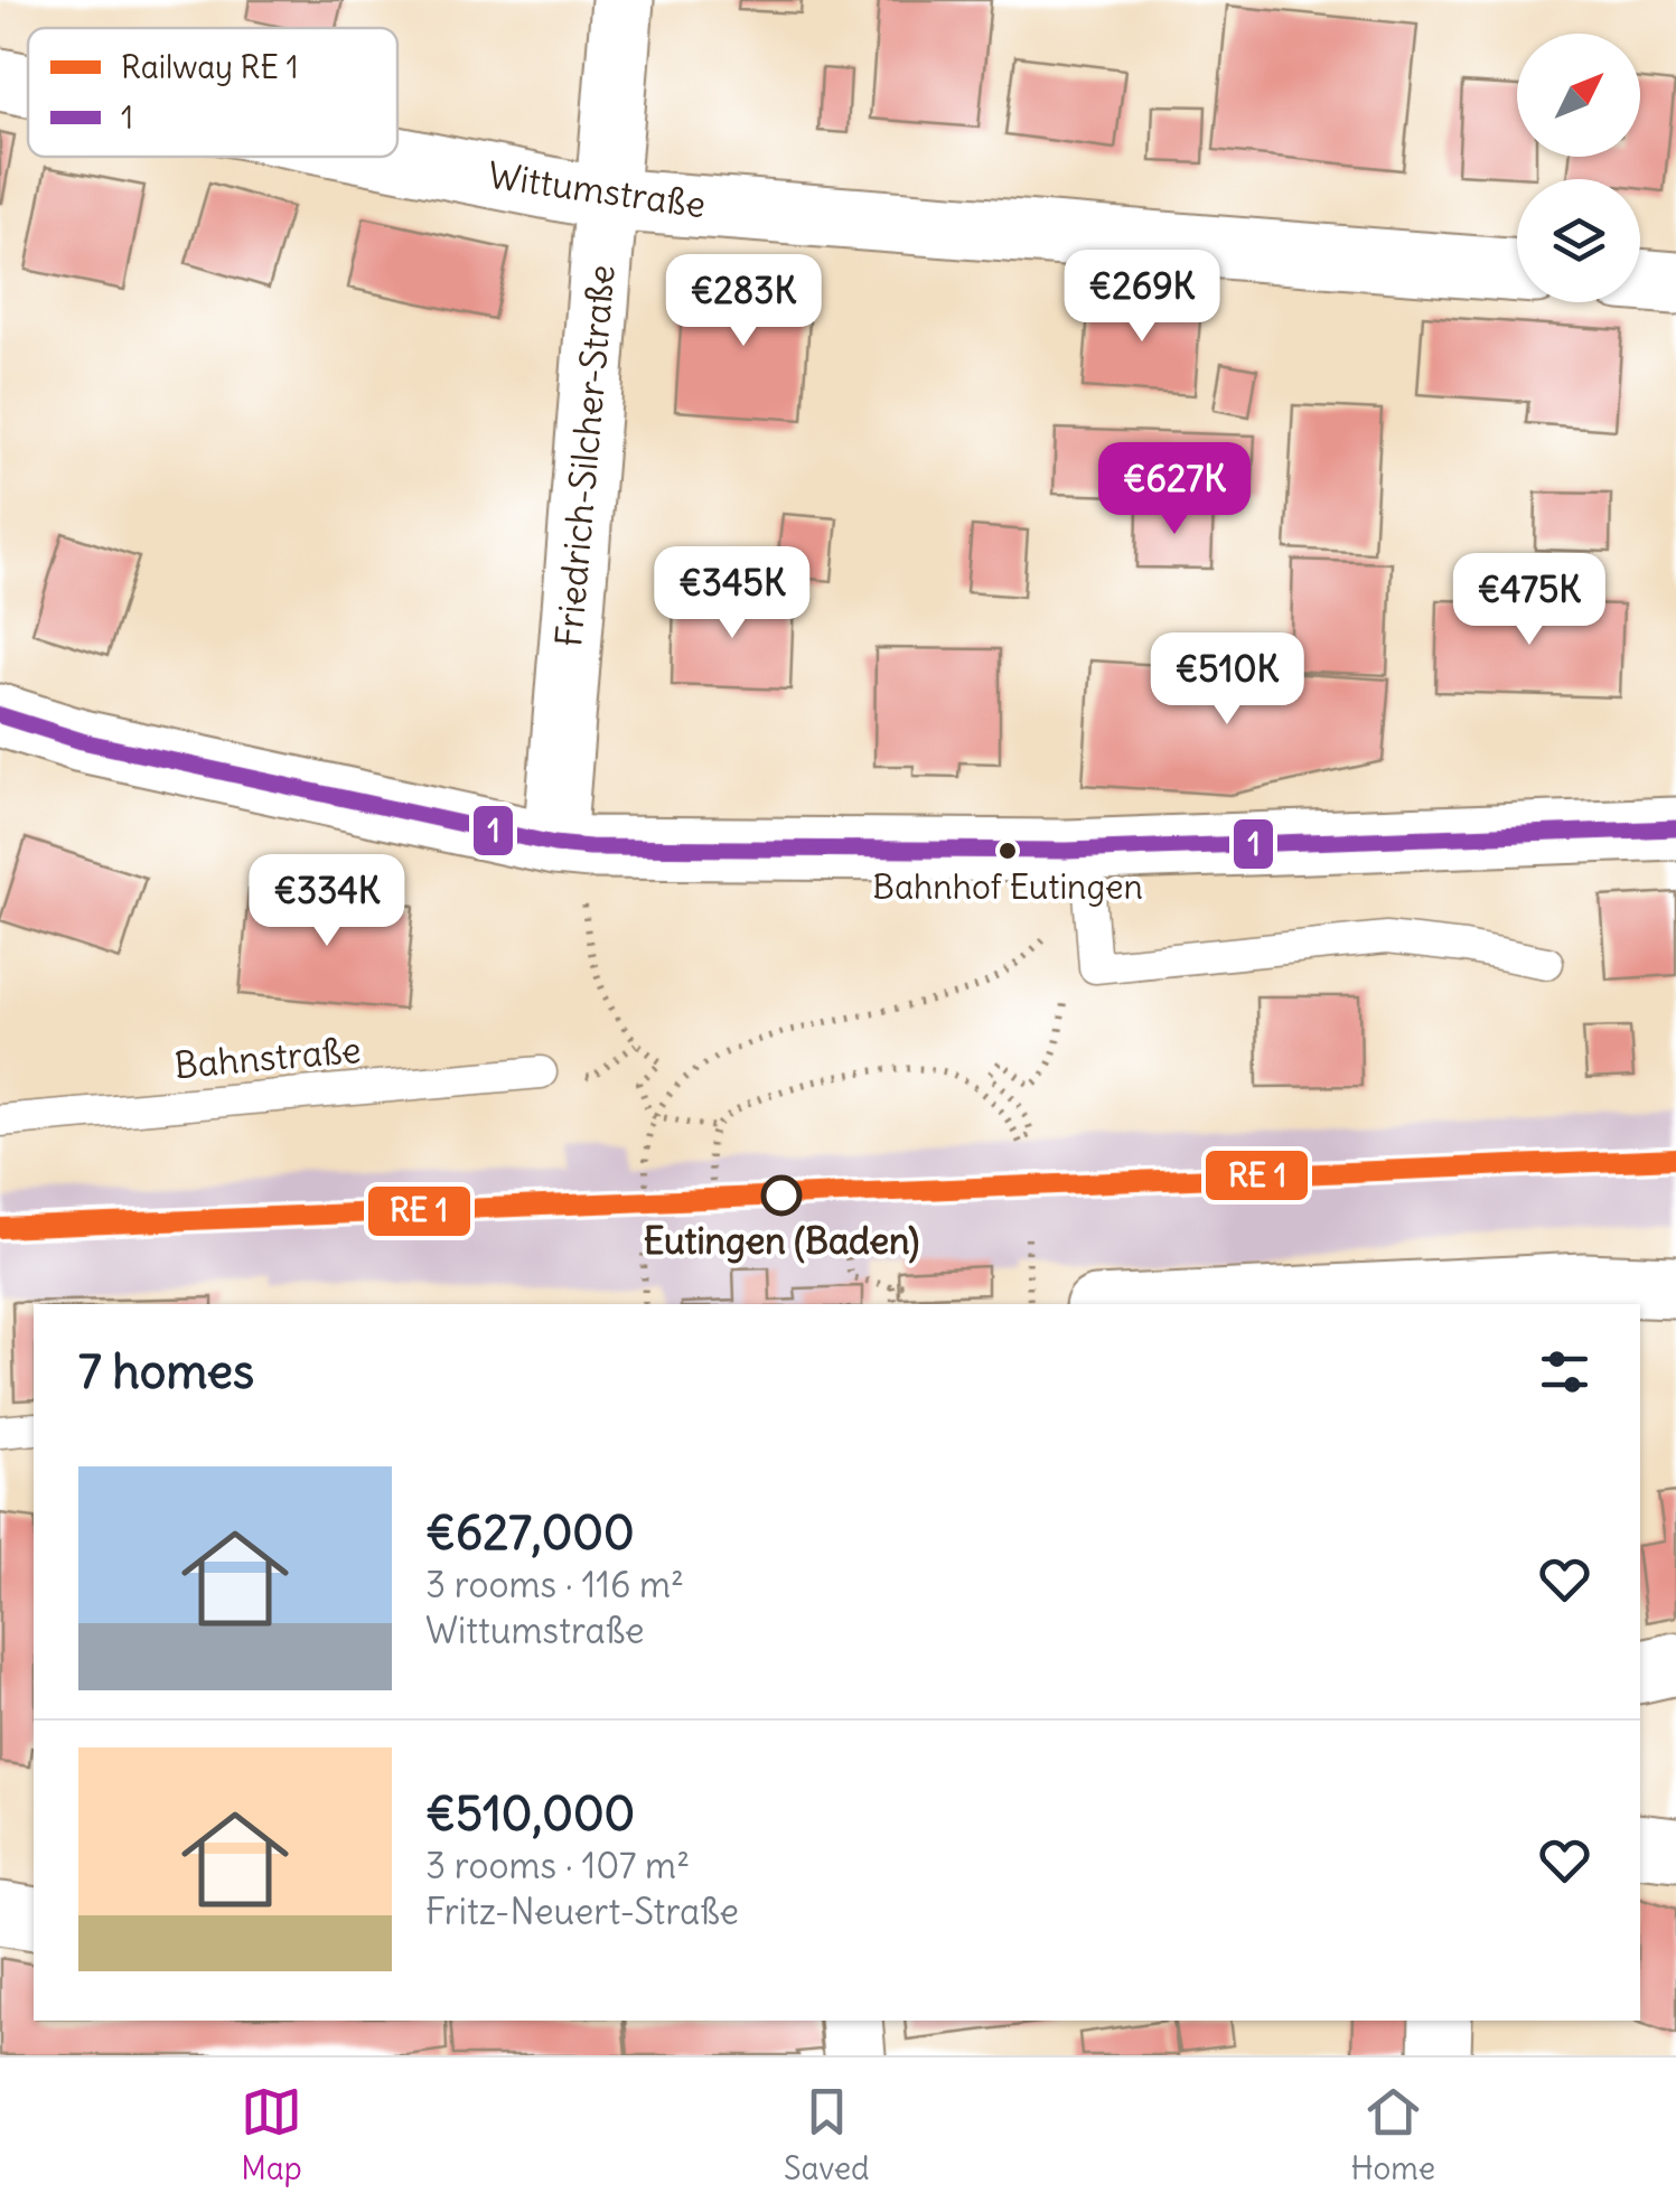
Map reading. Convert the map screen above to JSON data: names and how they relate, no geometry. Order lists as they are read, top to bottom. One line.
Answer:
{"streets":{"street":["Wittumstraße","Friedrich-Silcher-Straße"],"lane":["Bahnstraße"]},"crossings":[["Wittumstraße","Friedrich-Silcher-Straße"]],"places":["Bahnhof Eutingen","Eutingen (Baden)"],"lines":["transit line 1"],"legend":["Railway RE 1","1"],"north":"top right","page":{"price":["€269K","€283K","€627K","€345K","€475K","€510K","€334K"],"heading":"7 homes","list":[{"name":"€627,000","note":"3 rooms · 116 m² · Wittumstraße"},{"name":"€510,000","note":"3 rooms · 107 m² · Fritz-Neuert-Straße"}],"tabs":["Map","Saved","Home"]}}
